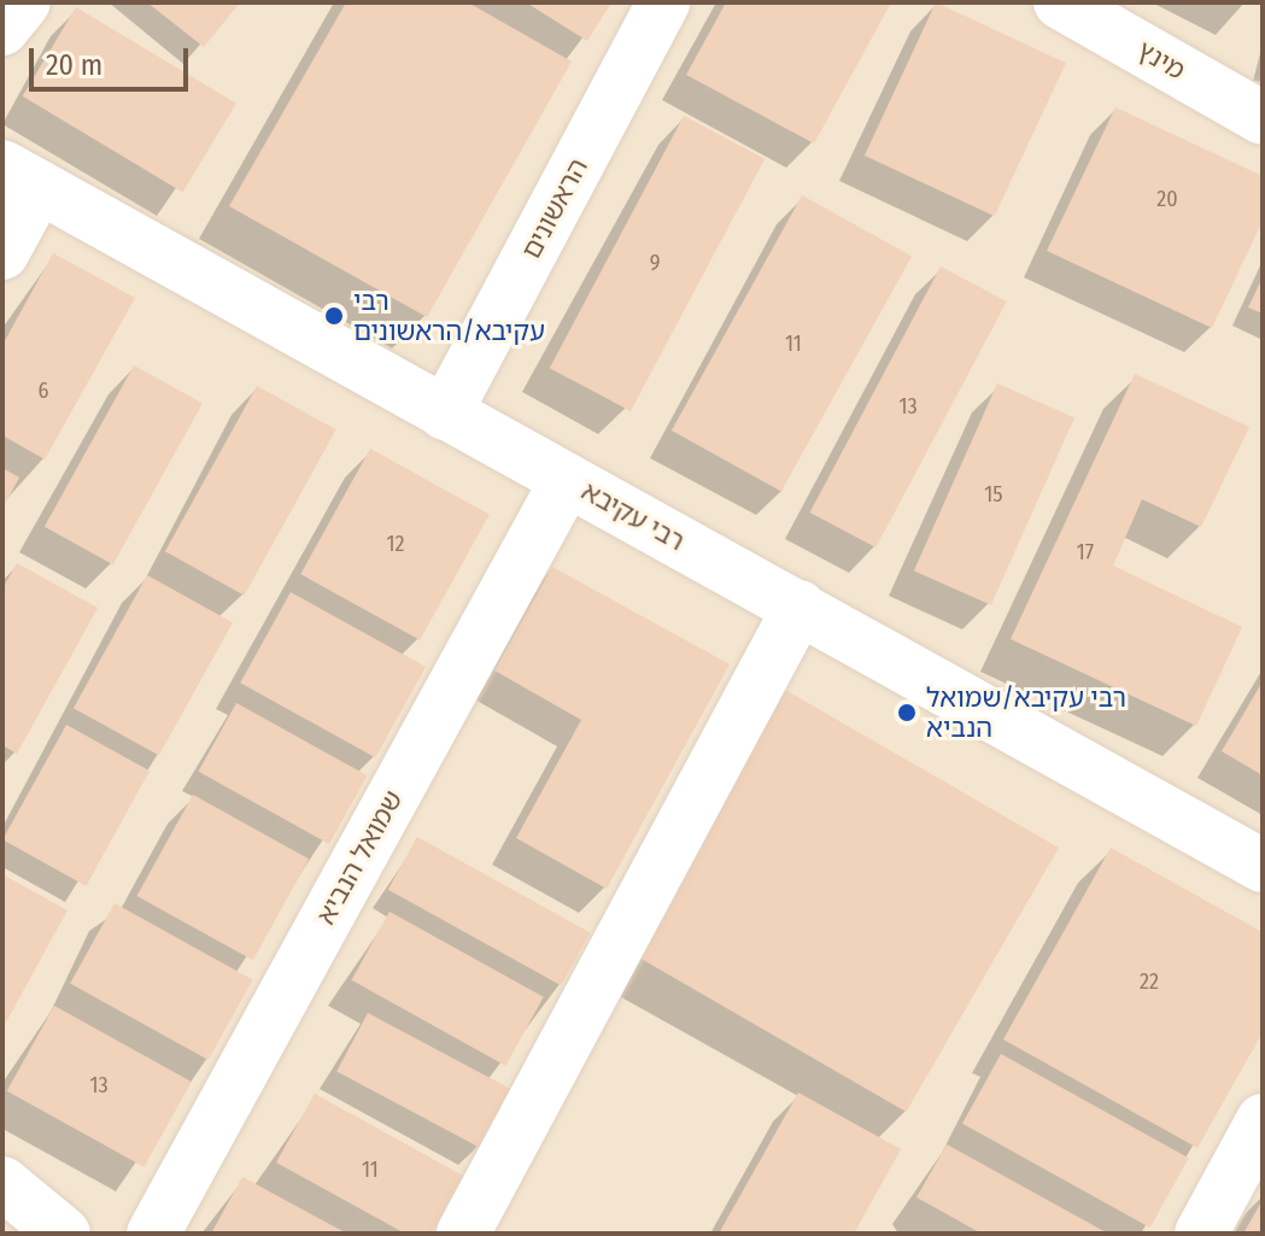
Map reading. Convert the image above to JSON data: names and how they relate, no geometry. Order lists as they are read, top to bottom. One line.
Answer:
{"streets":{"street":["מינץ","הראשונים","רבי עקיבא","שמואל הנביא"]},"crossings":[["הראשונים","רבי עקיבא"],["רבי עקיבא","שמואל הנביא"]],"places":["רבי עקיבא/הראשונים","רבי עקיבא/שמואל הנביא"],"house_numbers":["20","9","11","6","13","15","12","17","22","13","11"],"scale_bar":"20 m"}
